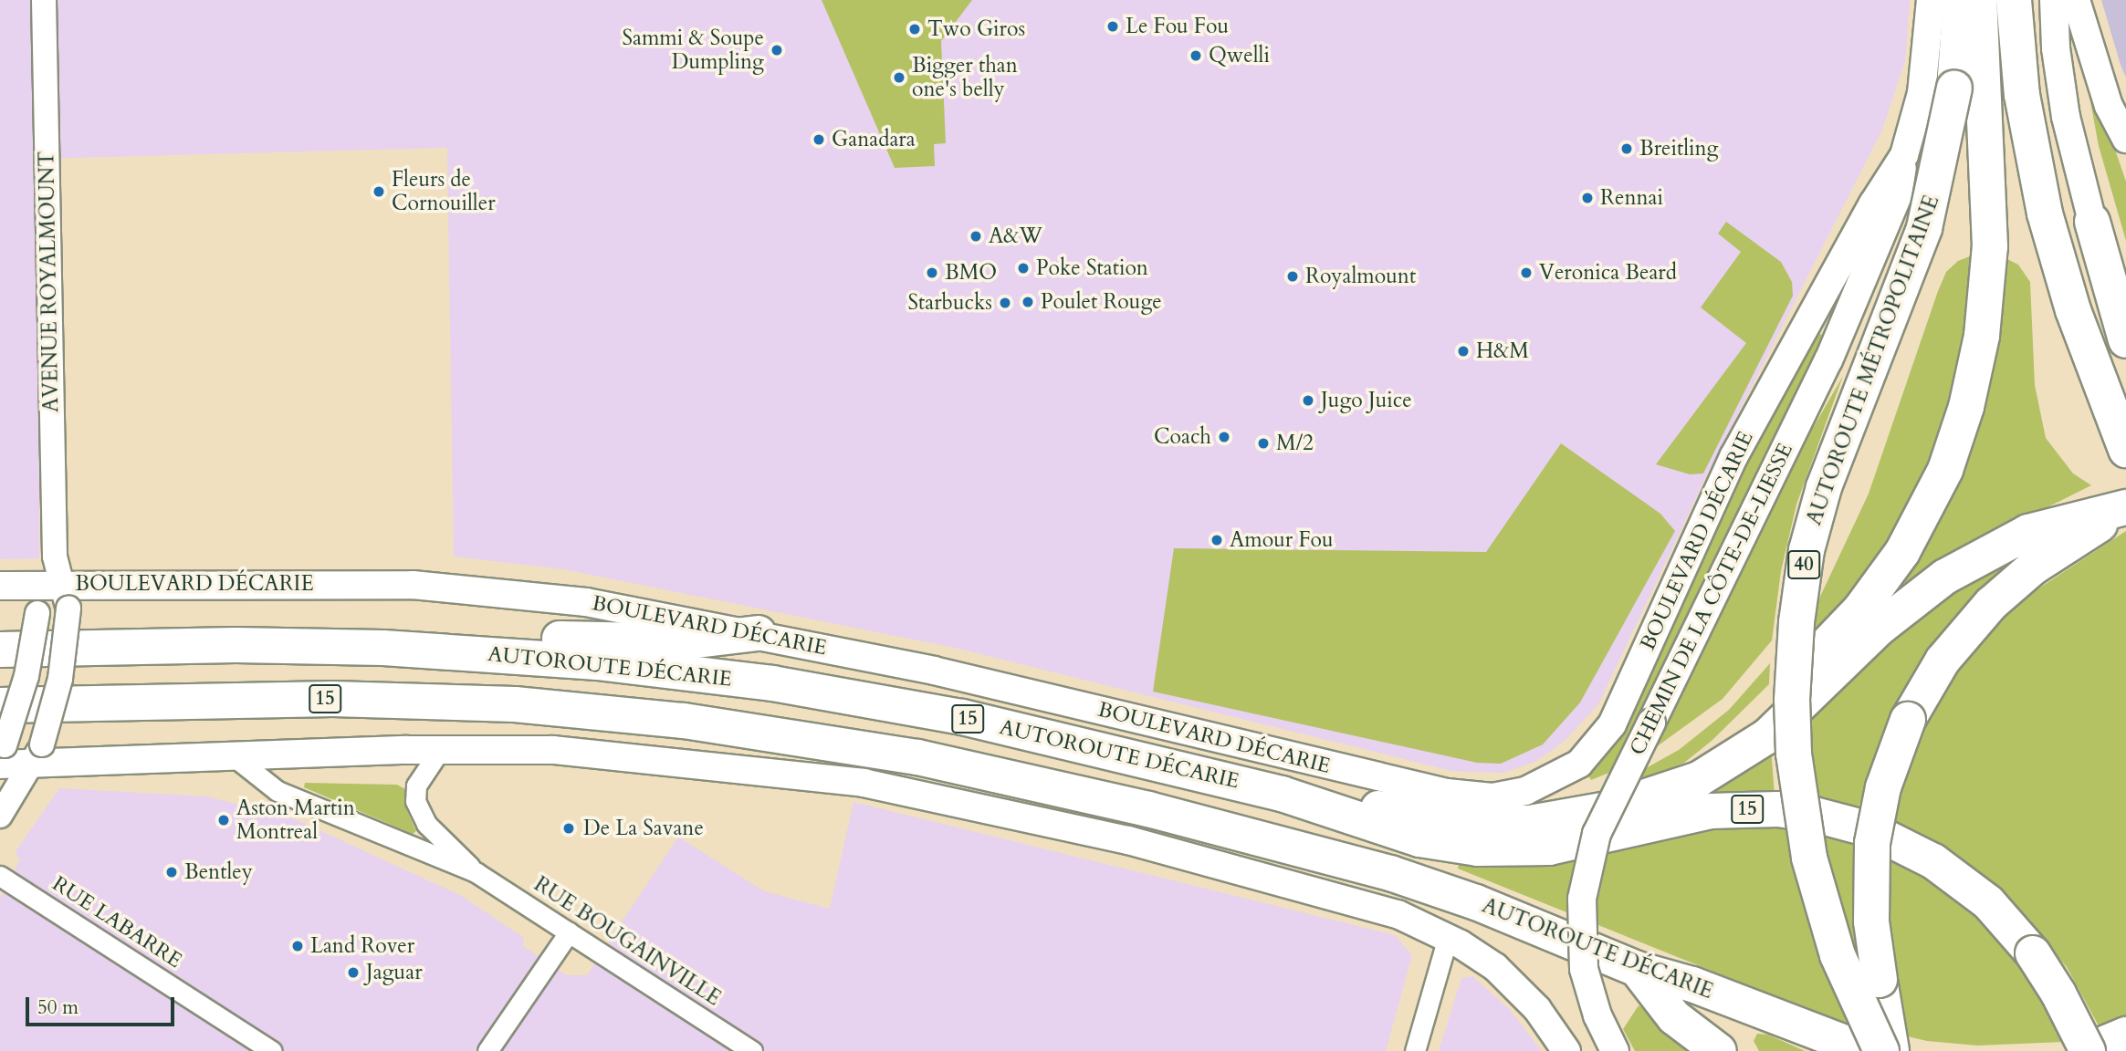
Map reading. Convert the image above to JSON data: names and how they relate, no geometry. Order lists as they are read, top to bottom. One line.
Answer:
{"streets":{"highway":["AUTOROUTE MÉTROPOLITAINE","40","AUTOROUTE DÉCARIE","15"],"main road":["BOULEVARD DÉCARIE","CHEMIN DE LA CÔTE-DE-LIESSE"],"street":["AVENUE ROYALMOUNT","RUE LABARRE","RUE BOUGAINVILLE"]},"crossings":[["AVENUE ROYALMOUNT","BOULEVARD DÉCARIE"],["BOULEVARD DÉCARIE","CHEMIN DE LA CÔTE-DE-LIESSE"],["AUTOROUTE DÉCARIE","15"]],"places":["Le Fou Fou","Two Giros","Sammi & Soupe Dumpling","Qwelli","Bigger than one's belly","Ganadara","Breitling","Fleurs de Cornouiller","Rennai","A&W","Poke Station","BMO","Veronica Beard","Royalmount","Poulet Rouge","Starbucks","H&M","Jugo Juice","Coach","M/2","Amour Fou","Aston Martin Montreal","De La Savane","Bentley","Land Rover","Jaguar"],"scale_bar":"50 m"}
